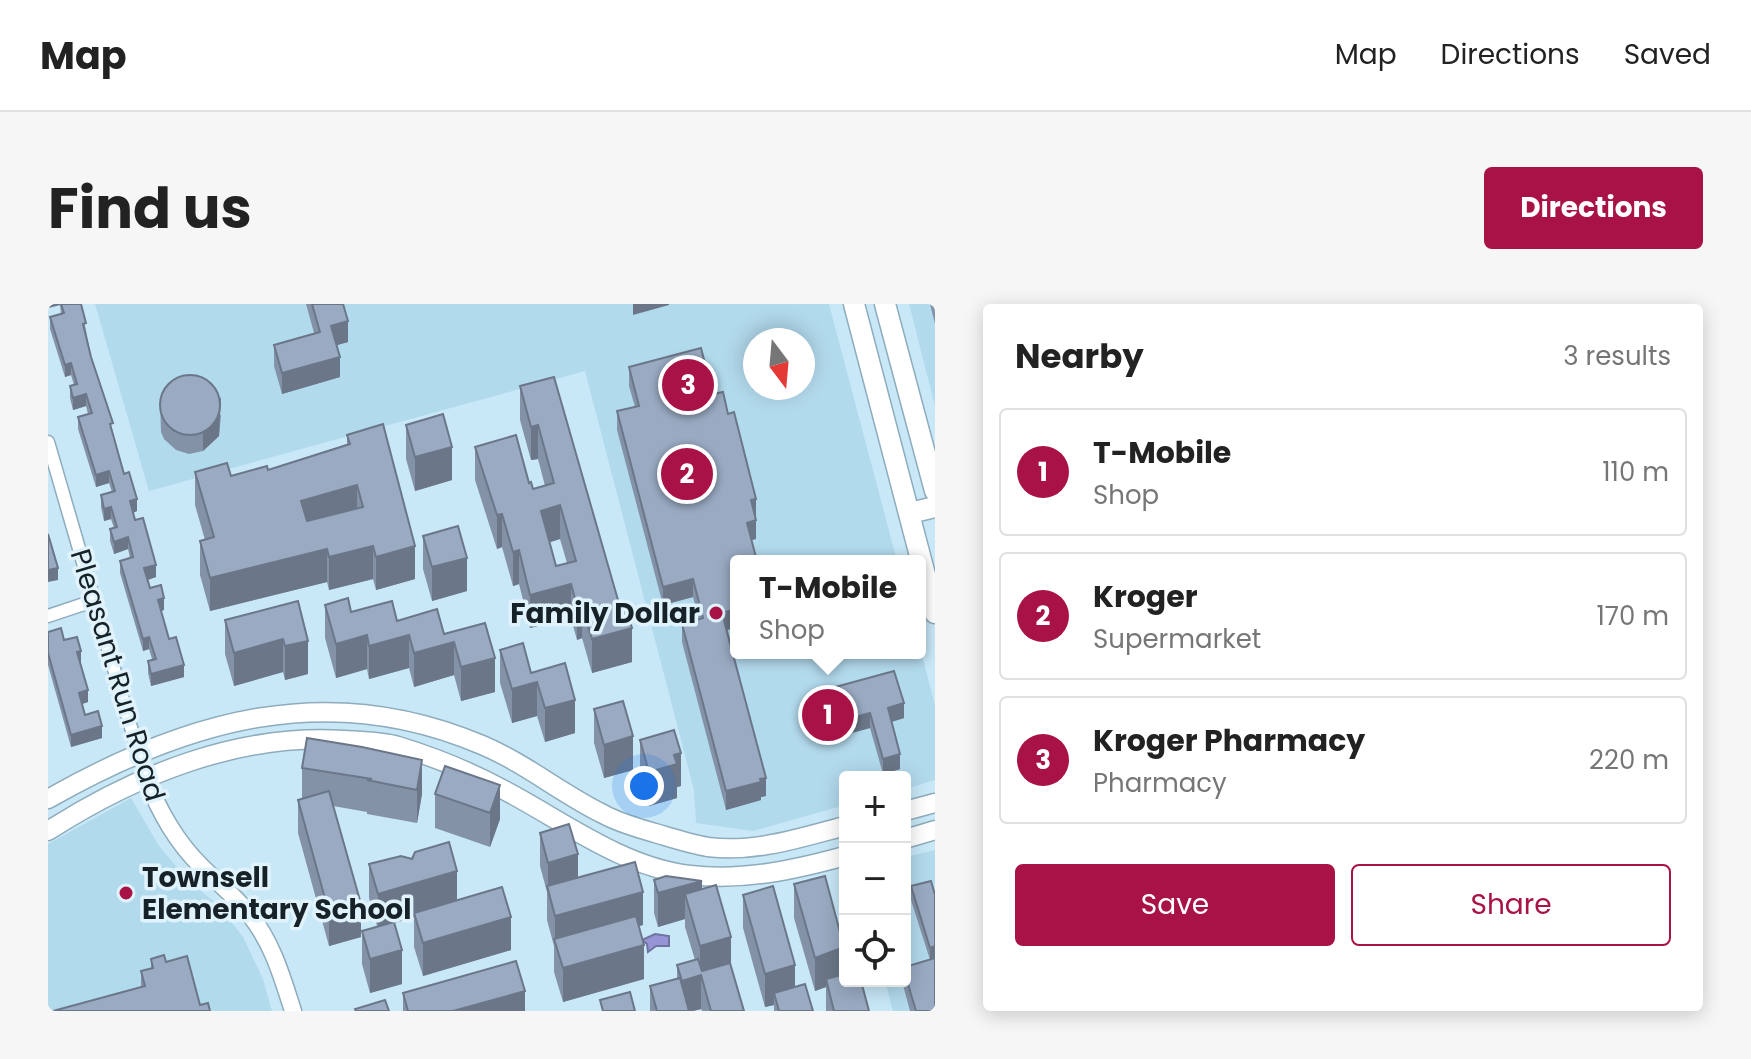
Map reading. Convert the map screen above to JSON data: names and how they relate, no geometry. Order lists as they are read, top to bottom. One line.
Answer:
{"streets":{"street":["Pleasant Run Road"]},"places":["Family Dollar","Townsell Elementary School"],"north":"bottom","page":{"header":"Map","nav":["Map","Directions","Saved"],"title":"Find us","buttons":["Directions",["Save","Share"]],"heading":["Nearby","3 results"],"pins":["3","2","1"],"list":[{"mark":"1","name":"T-Mobile","note":"Shop","value":"110 m"},{"mark":"2","name":"Kroger","note":"Supermarket","value":"170 m"},{"mark":"3","name":"Kroger Pharmacy","note":"Pharmacy","value":"220 m"}],"popup":["T-Mobile","Shop"],"map_buttons":["+","−"]}}
